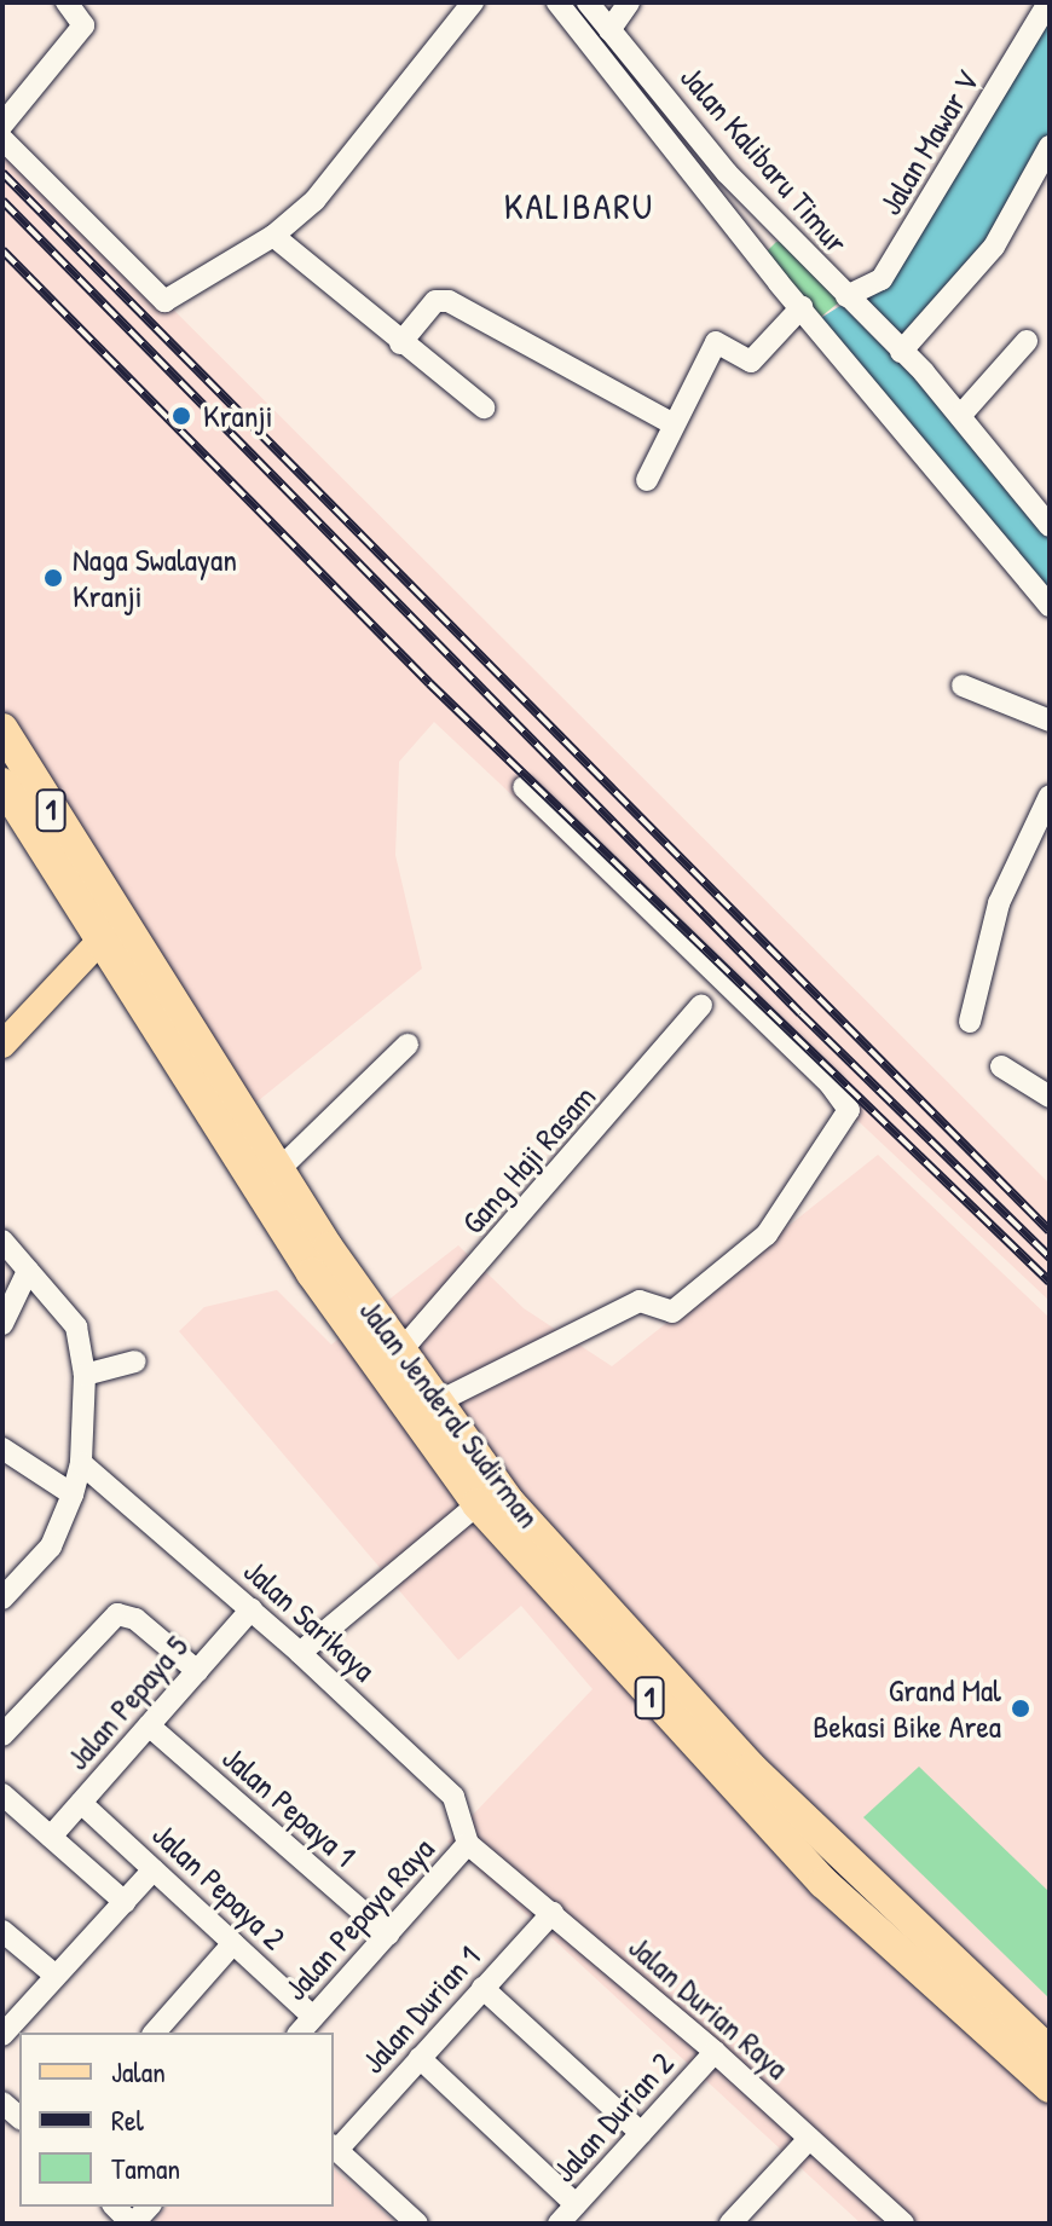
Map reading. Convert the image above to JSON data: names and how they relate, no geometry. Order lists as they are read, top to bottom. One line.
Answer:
{"streets":{"highway":["1","Jalan Jenderal Sudirman"],"street":["Jalan Mawar V","Jalan Kalibaru Timur","Gang Haji Rasam","Jalan Sarikaya","Jalan Pepaya 5","Jalan Pepaya 1","Jalan Pepaya 2","Jalan Pepaya Raya","Jalan Durian Raya","Jalan Durian 1","Jalan Durian 2"]},"crossings":[["Jalan Mawar V","Jalan Kalibaru Timur"],["Gang Haji Rasam","Jalan Jenderal Sudirman"],["Jalan Sarikaya","Jalan Pepaya 5"],["Jalan Sarikaya","Jalan Pepaya Raya"],["Jalan Sarikaya","Jalan Durian Raya"],["Jalan Pepaya 5","Jalan Pepaya 1"],["Jalan Pepaya 5","Jalan Pepaya 2"],["Jalan Pepaya 1","Jalan Pepaya Raya"],["Jalan Pepaya 2","Jalan Pepaya Raya"],["Jalan Pepaya Raya","Jalan Durian Raya"],["Jalan Durian Raya","Jalan Durian 1"],["Jalan Durian Raya","Jalan Durian 2"]],"districts":["KALIBARU"],"places":["Kranji","Naga Swalayan Kranji","Grand Mal Bekasi Bike Area"],"legend":["Jalan","Rel","Taman"]}
